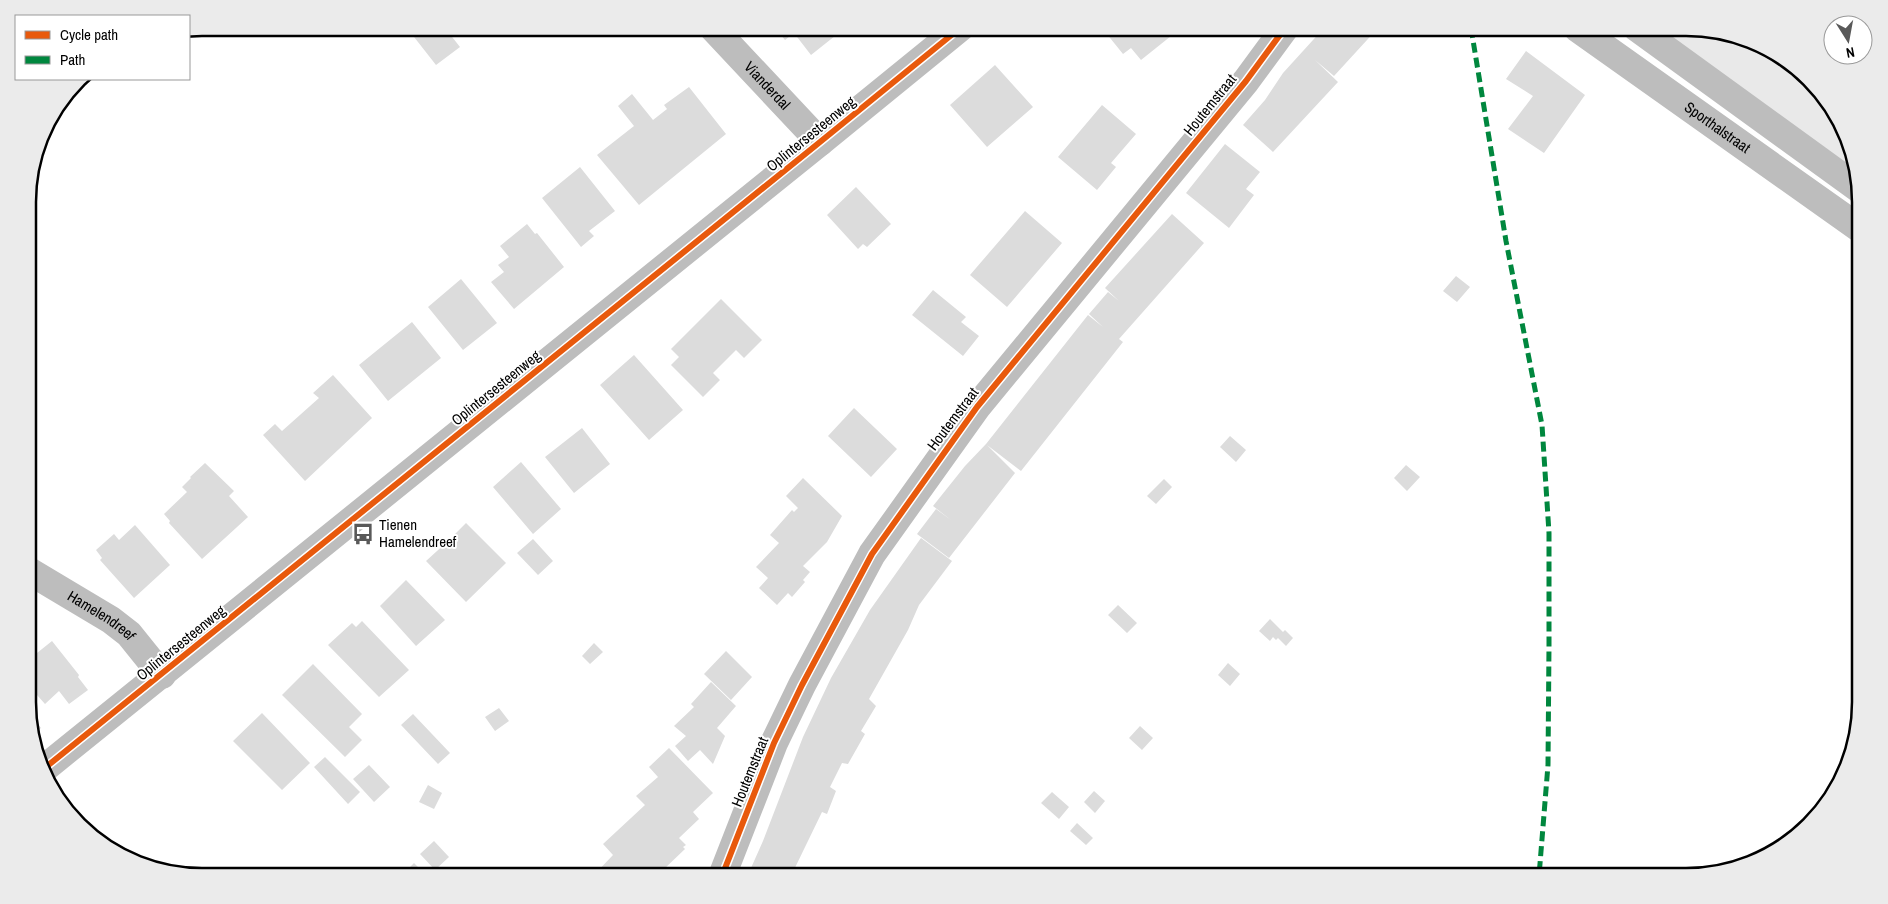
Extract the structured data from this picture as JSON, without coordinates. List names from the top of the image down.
{
  "streets": {
    "street": [
      "Vianderdal",
      "Houtemstraat",
      "Sporthalstraat",
      "Oplintersesteenweg",
      "Hamelendreef"
    ]
  },
  "crossings": [
    ["Vianderdal", "Oplintersesteenweg"],
    ["Oplintersesteenweg", "Hamelendreef"]
  ],
  "places": {
    "bus stop": ["Tienen Hamelendreef"]
  },
  "legend": ["Cycle path", "Path"],
  "north": "bottom"
}
